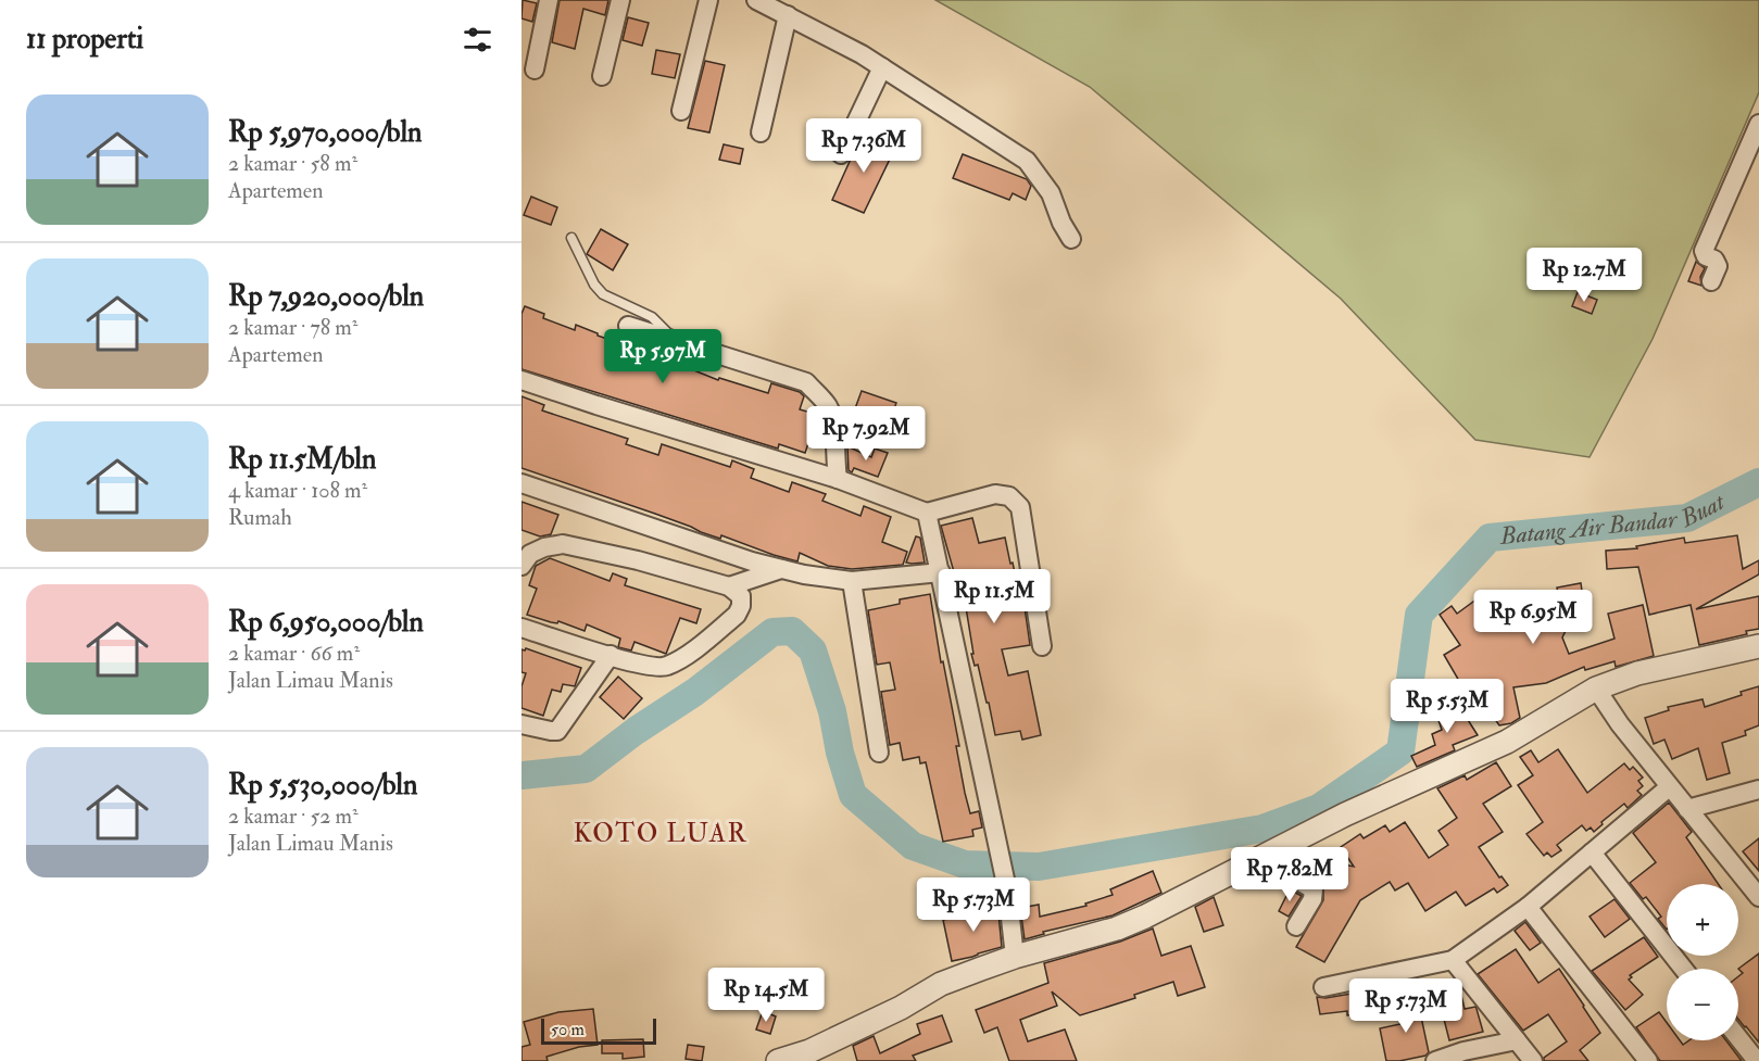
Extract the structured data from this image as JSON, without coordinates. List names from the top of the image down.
{
  "districts": ["KOTO LUAR"],
  "water": ["Batang Air Bandar Buat"],
  "scale_bar": "50 m",
  "page": {
    "heading": "11 properti",
    "list": [
      {
        "name": "Rp 5,970,000/bln",
        "note": "2 kamar · 58 m² · Apartemen"
      },
      {
        "name": "Rp 7,920,000/bln",
        "note": "2 kamar · 78 m² · Apartemen"
      },
      {
        "name": "Rp 11.5M/bln",
        "note": "4 kamar · 108 m² · Rumah"
      },
      {
        "name": "Rp 6,950,000/bln",
        "note": "2 kamar · 66 m² · Jalan Limau Manis"
      },
      {
        "name": "Rp 5,530,000/bln",
        "note": "2 kamar · 52 m² · Jalan Limau Manis"
      }
    ],
    "price": [
      "Rp 7.36M",
      "Rp 12.7M",
      "Rp 5.97M",
      "Rp 7.92M",
      "Rp 11.5M",
      "Rp 6.95M",
      "Rp 5.53M",
      "Rp 7.82M",
      "Rp 5.73M",
      "Rp 14.5M",
      "Rp 5.73M"
    ],
    "map_buttons": ["+", "−"],
    "scale": "50 m"
  }
}
